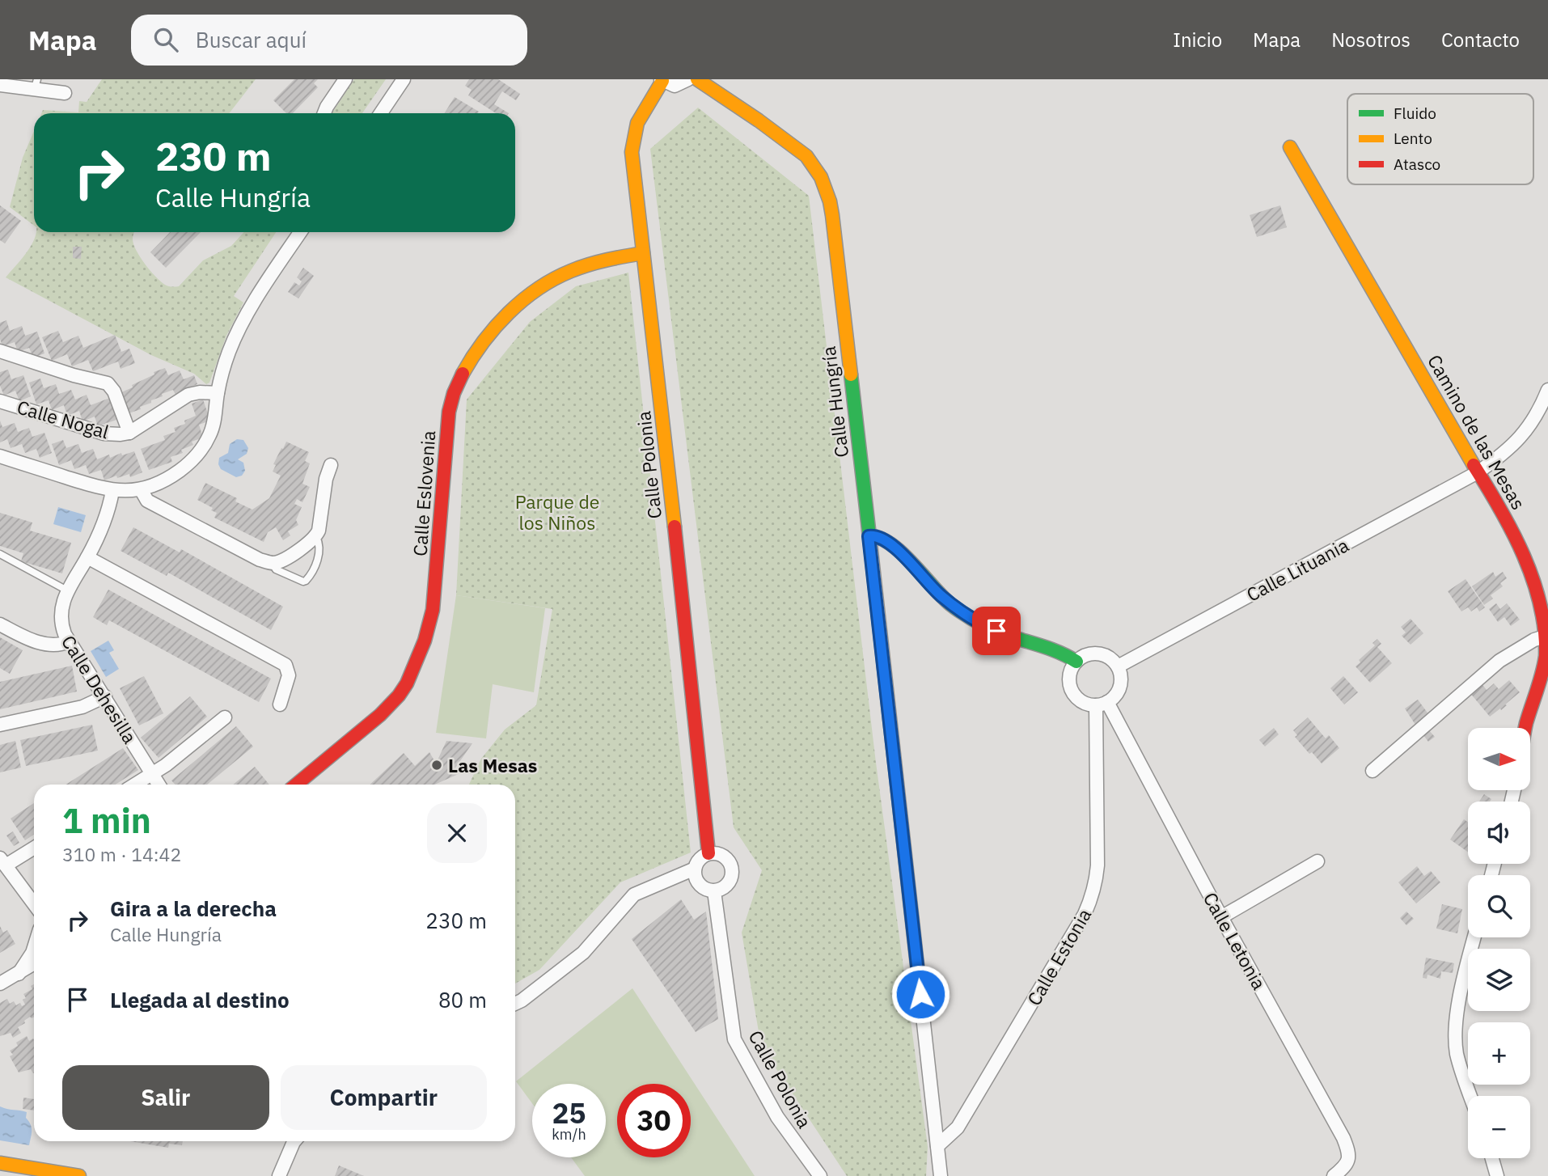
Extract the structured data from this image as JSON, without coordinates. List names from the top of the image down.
{
  "streets": {
    "street": [
      "Calle Hungría",
      "Calle Nogal",
      "Camino de las Mesas",
      "Calle Polonia",
      "Calle Eslovenia",
      "Calle Lituania",
      "Calle Dehesilla",
      "Calle Letonia",
      "Calle Estonia"
    ]
  },
  "crossings": [
    ["Camino de las Mesas", "Calle Lituania"],
    ["Calle Polonia", "Calle Eslovenia"],
    ["Calle Lituania", "Calle Letonia"],
    ["Calle Lituania", "Calle Estonia"],
    ["Calle Letonia", "Calle Estonia"]
  ],
  "parks": ["Parque de los Niños"],
  "places": ["Las Mesas"],
  "legend": ["Fluido", "Lento", "Atasco"],
  "north": "right",
  "page": {
    "header": "Mapa",
    "search": "Buscar aquí",
    "nav": [
      "Inicio",
      "Mapa",
      "Nosotros",
      "Contacto"
    ],
    "turn": ["230 m", "Calle Hungría"],
    "map_buttons": ["+", "−"],
    "heading": ["1 min", "310 m · 14:42"],
    "list": [
      {
        "name": "Gira a la derecha",
        "note": "Calle Hungría",
        "value": "230 m"
      },
      {
        "name": "Llegada al destino",
        "value": "80 m"
      }
    ],
    "buttons": ["Salir", "Compartir"],
    "speed": "25 km/h",
    "limit": "30"
  }
}
